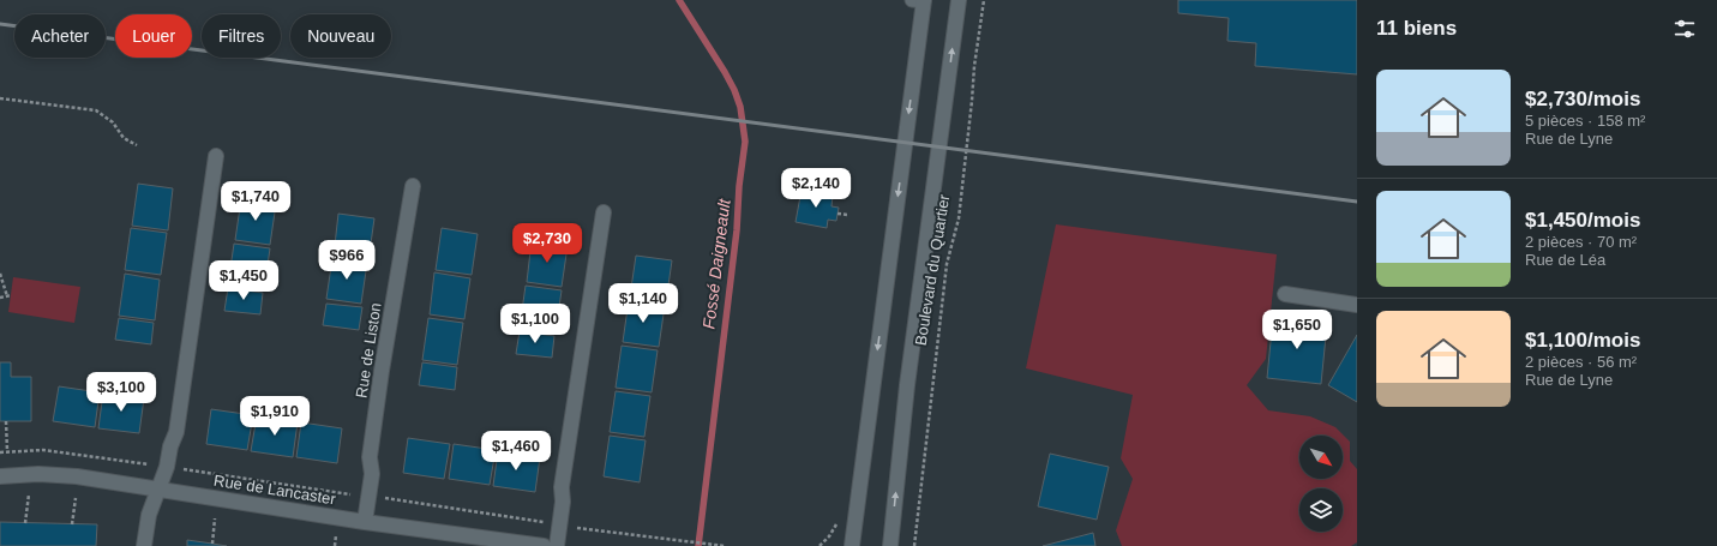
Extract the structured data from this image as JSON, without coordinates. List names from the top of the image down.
{
  "streets": {
    "street": ["Boulevard du Quartier", "Rue de Liston", "Rue de Lancaster"]
  },
  "crossings": [
    ["Rue de Liston", "Rue de Lancaster"]
  ],
  "water": ["Fossé Daigneault"],
  "north": "bottom right",
  "page": {
    "heading": "11 biens",
    "chip": [
      "Acheter",
      "Louer",
      "Filtres",
      "Nouveau"
    ],
    "list": [
      {
        "name": "$2,730/mois",
        "note": "5 pièces · 158 m² · Rue de Lyne"
      },
      {
        "name": "$1,450/mois",
        "note": "2 pièces · 70 m² · Rue de Léa"
      },
      {
        "name": "$1,100/mois",
        "note": "2 pièces · 56 m² · Rue de Lyne"
      }
    ],
    "price": [
      "$2,140",
      "$1,740",
      "$2,730",
      "$966",
      "$1,450",
      "$1,140",
      "$1,100",
      "$1,650",
      "$3,100",
      "$1,910",
      "$1,460"
    ]
  }
}
